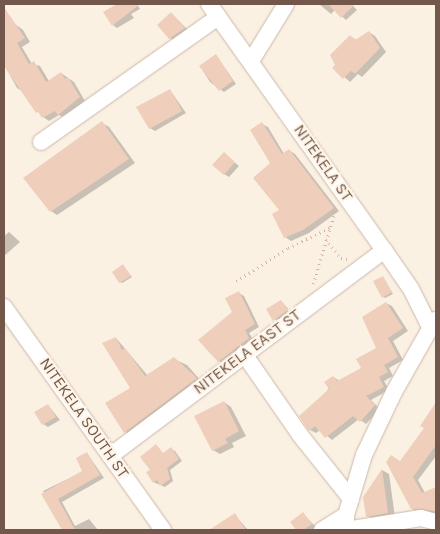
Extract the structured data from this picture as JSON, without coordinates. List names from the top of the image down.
{
  "streets": {
    "street": ["NITEKELA ST", "NITEKELA EAST ST", "NITEKELA SOUTH ST"]
  },
  "crossings": [
    ["NITEKELA ST", "NITEKELA EAST ST"],
    ["NITEKELA EAST ST", "NITEKELA SOUTH ST"]
  ]
}
